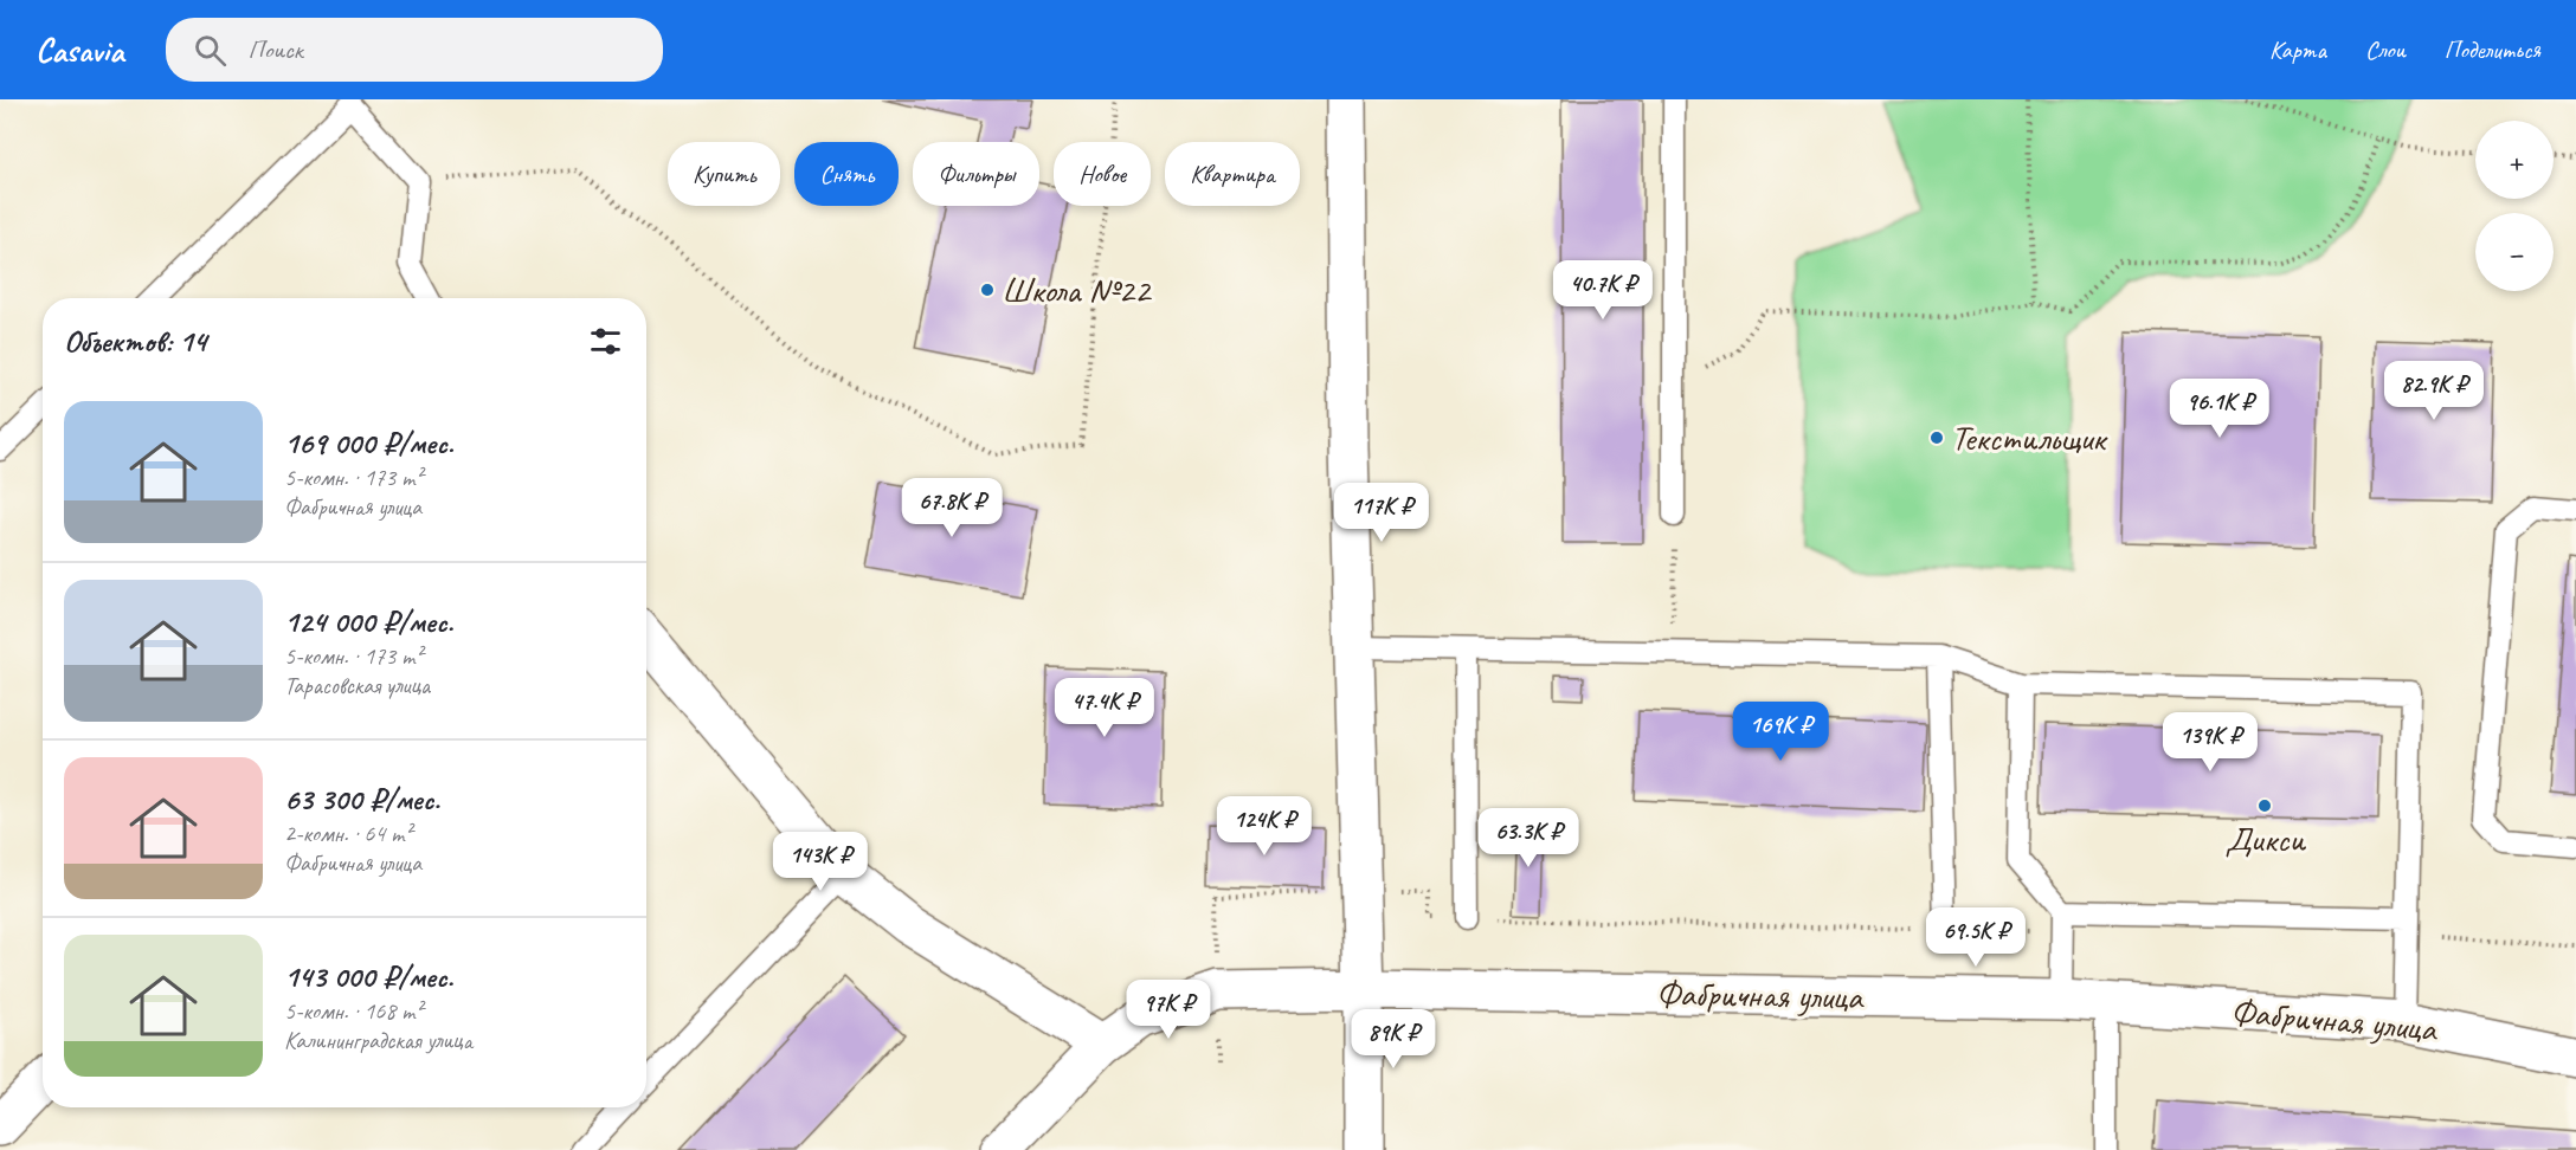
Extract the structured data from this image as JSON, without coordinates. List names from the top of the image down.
{
  "streets": {
    "street": ["Фабричная улица"]
  },
  "places": ["Школа №22", "Текстильщик", "Дикси"],
  "page": {
    "header": "Casavia",
    "search": "Поиск",
    "nav": ["Карта", "Слои", "Поделиться"],
    "map_buttons": ["+", "−"],
    "chip": [
      "Купить",
      "Снять",
      "Фильтры",
      "Новое",
      "Квартира"
    ],
    "price": [
      "40.7K ₽",
      "82.9K ₽",
      "96.1K ₽",
      "67.8K ₽",
      "117K ₽",
      "47.4K ₽",
      "169K ₽",
      "139K ₽",
      "124K ₽",
      "63.3K ₽",
      "143K ₽",
      "69.5K ₽",
      "97K ₽",
      "89K ₽"
    ],
    "heading": "Объектов: 14",
    "list": [
      {
        "name": "169 000 ₽/мес.",
        "note": "5-комн. · 173 m² · Фабричная улица"
      },
      {
        "name": "124 000 ₽/мес.",
        "note": "5-комн. · 173 m² · Тарасовская улица"
      },
      {
        "name": "63 300 ₽/мес.",
        "note": "2-комн. · 64 m² · Фабричная улица"
      },
      {
        "name": "143 000 ₽/мес.",
        "note": "5-комн. · 168 m² · Калининградская улица"
      }
    ]
  }
}
